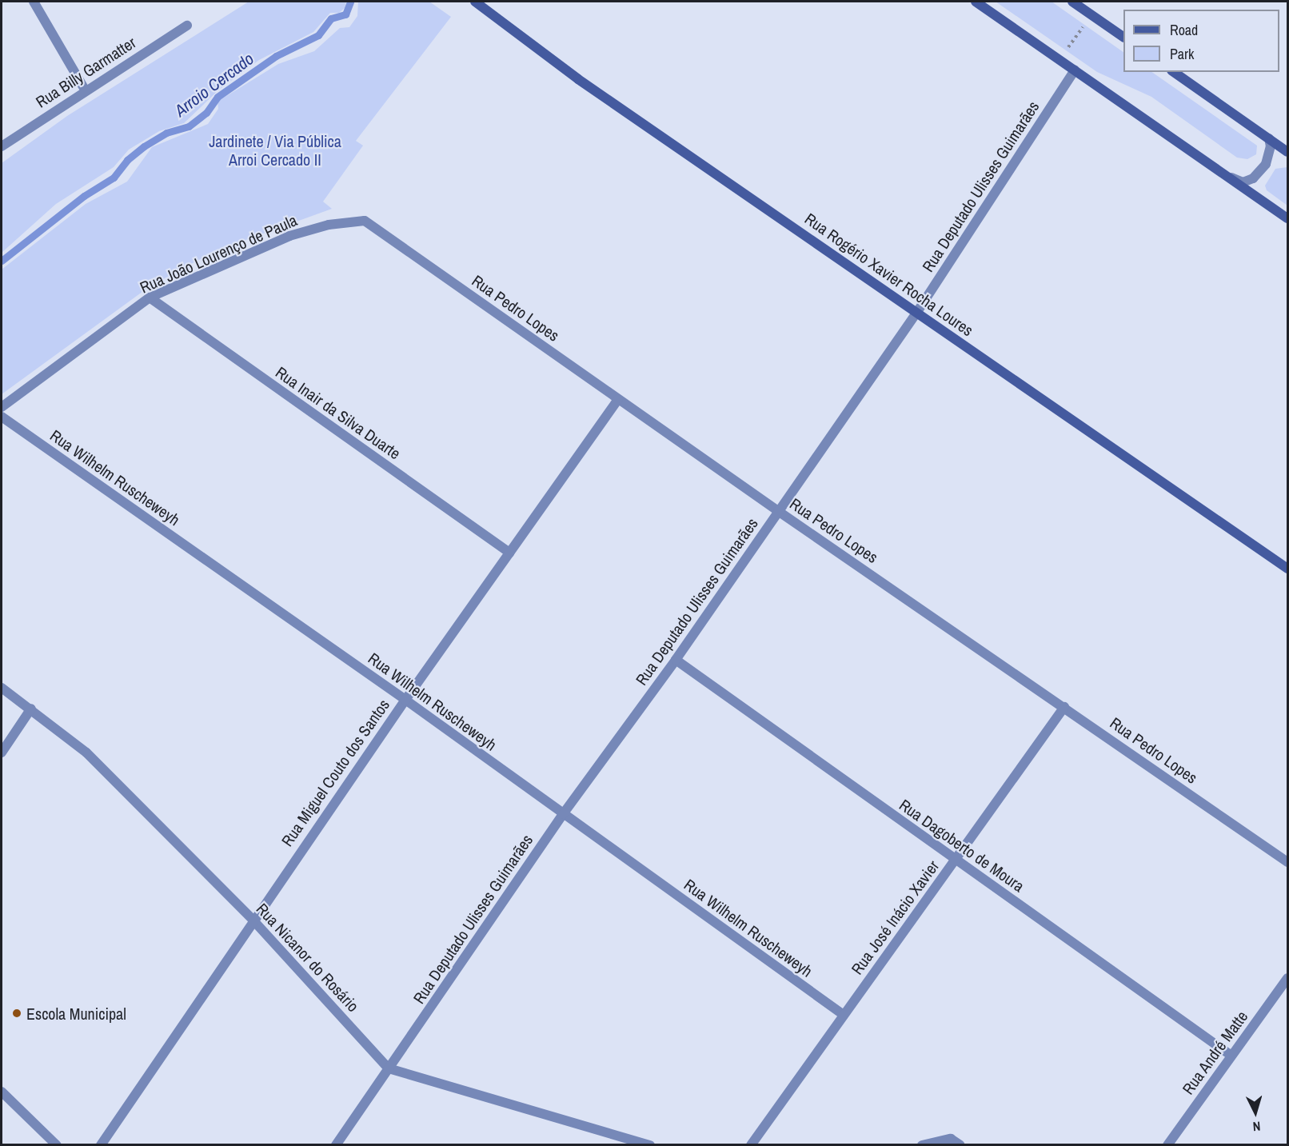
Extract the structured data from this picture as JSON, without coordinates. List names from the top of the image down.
{
  "streets": {
    "street": [
      "Rua Billy Garmatter",
      "Rua Deputado Ulisses Guimarães",
      "Rua João Lourenço de Paula",
      "Rua Rogério Xavier Rocha Loures",
      "Rua Pedro Lopes",
      "Rua Inair da Silva Duarte",
      "Rua Wilhelm Ruscheweyh",
      "Rua Miguel Couto dos Santos",
      "Rua Dagoberto de Moura",
      "Rua José Inácio Xavier",
      "Rua Nicanor do Rosário",
      "Rua André Matte"
    ]
  },
  "crossings": [
    ["Rua Deputado Ulisses Guimarães", "Rua Rogério Xavier Rocha Loures"],
    ["Rua Deputado Ulisses Guimarães", "Rua Pedro Lopes"],
    ["Rua Deputado Ulisses Guimarães", "Rua Wilhelm Ruscheweyh"],
    ["Rua Deputado Ulisses Guimarães", "Rua Dagoberto de Moura"],
    ["Rua Deputado Ulisses Guimarães", "Rua Nicanor do Rosário"],
    ["Rua João Lourenço de Paula", "Rua Pedro Lopes"],
    ["Rua João Lourenço de Paula", "Rua Inair da Silva Duarte"],
    ["Rua Pedro Lopes", "Rua Miguel Couto dos Santos"],
    ["Rua Pedro Lopes", "Rua José Inácio Xavier"],
    ["Rua Inair da Silva Duarte", "Rua Miguel Couto dos Santos"],
    ["Rua Wilhelm Ruscheweyh", "Rua Miguel Couto dos Santos"],
    ["Rua Wilhelm Ruscheweyh", "Rua José Inácio Xavier"],
    ["Rua Miguel Couto dos Santos", "Rua Nicanor do Rosário"],
    ["Rua Dagoberto de Moura", "Rua José Inácio Xavier"],
    ["Rua Dagoberto de Moura", "Rua André Matte"]
  ],
  "water": ["Arroio Cercado"],
  "parks": ["Jardinete / Via Pública Arroi Cercado II"],
  "places": ["Escola Municipal"],
  "legend": ["Road", "Park"],
  "north": "bottom"
}
